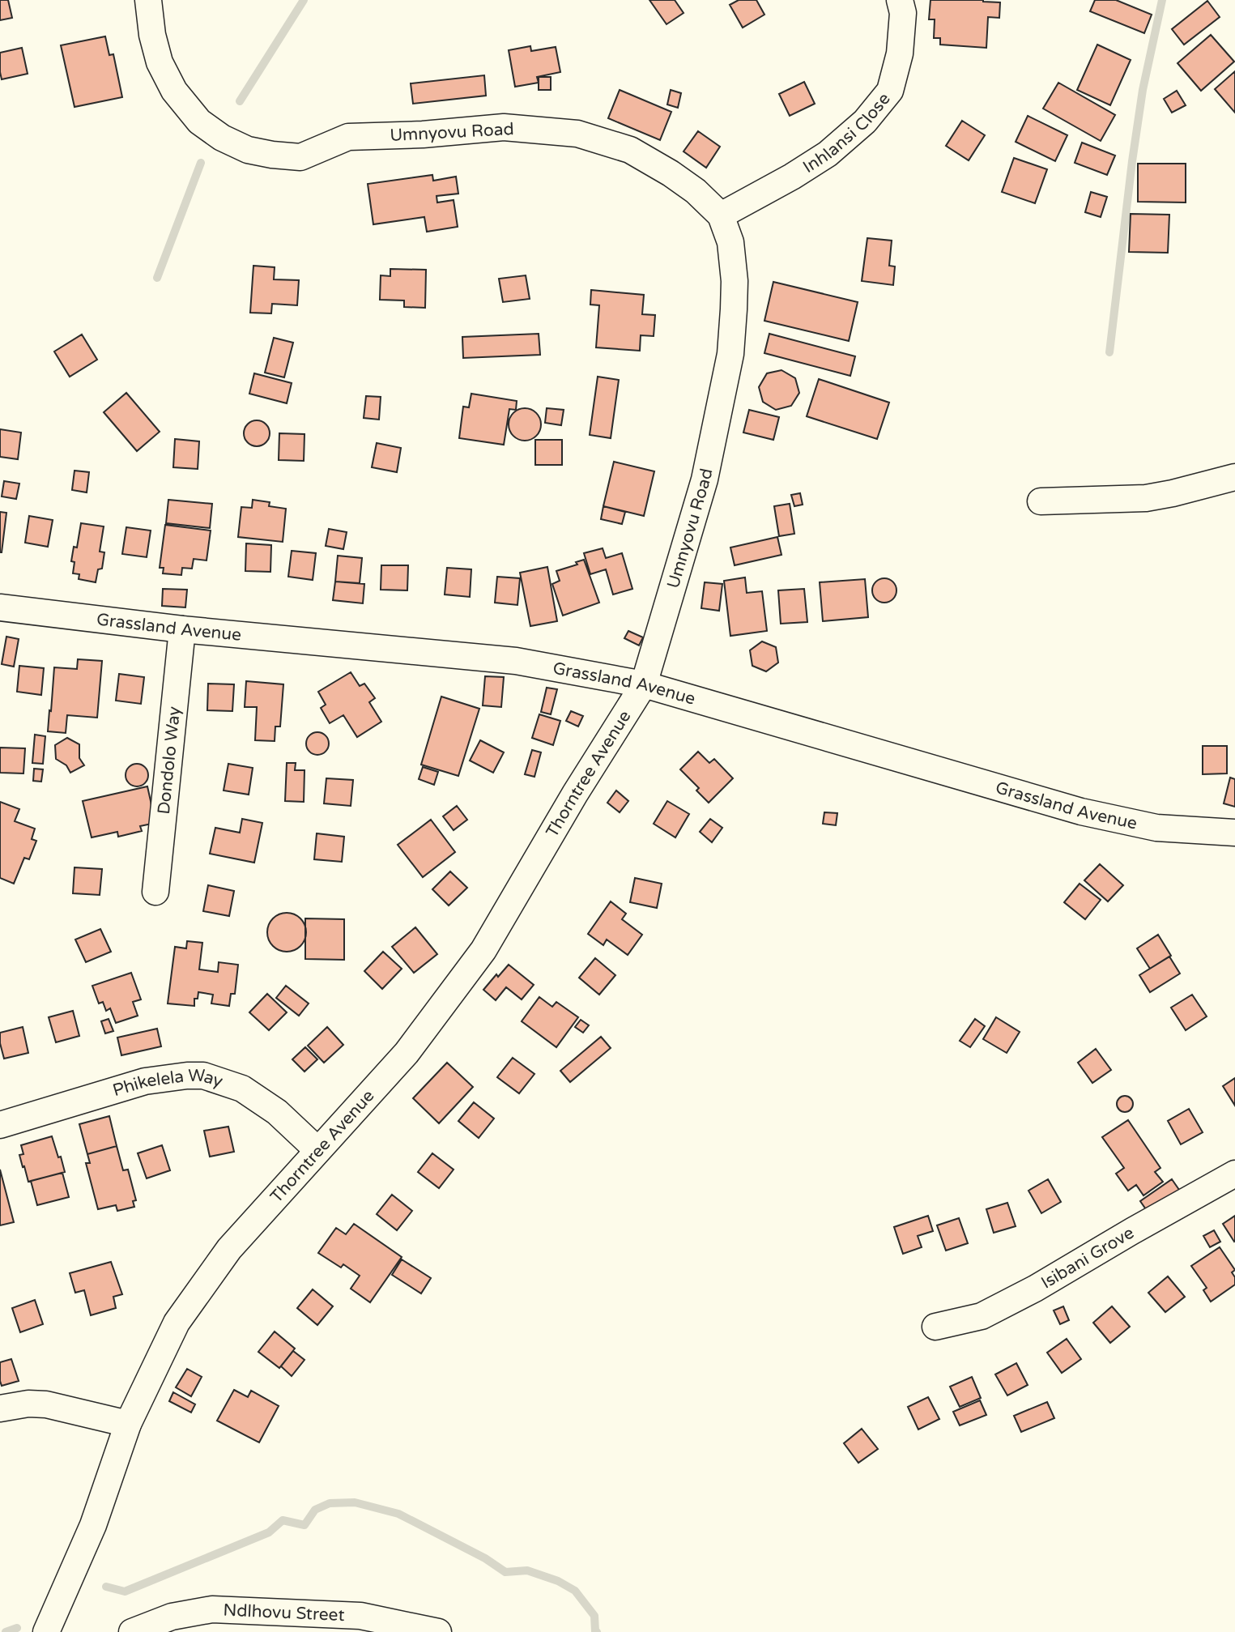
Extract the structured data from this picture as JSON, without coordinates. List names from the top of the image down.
{
  "streets": {
    "street": [
      "Inhlansi Close",
      "Umnyovu Road",
      "Grassland Avenue",
      "Dondolo Way",
      "Thorntree Avenue",
      "Phikelela Way",
      "Isibani Grove",
      "Ndlhovu Street"
    ]
  },
  "crossings": [
    ["Inhlansi Close", "Umnyovu Road"],
    ["Umnyovu Road", "Grassland Avenue"],
    ["Umnyovu Road", "Thorntree Avenue"],
    ["Grassland Avenue", "Dondolo Way"],
    ["Grassland Avenue", "Thorntree Avenue"],
    ["Thorntree Avenue", "Phikelela Way"]
  ]
}
